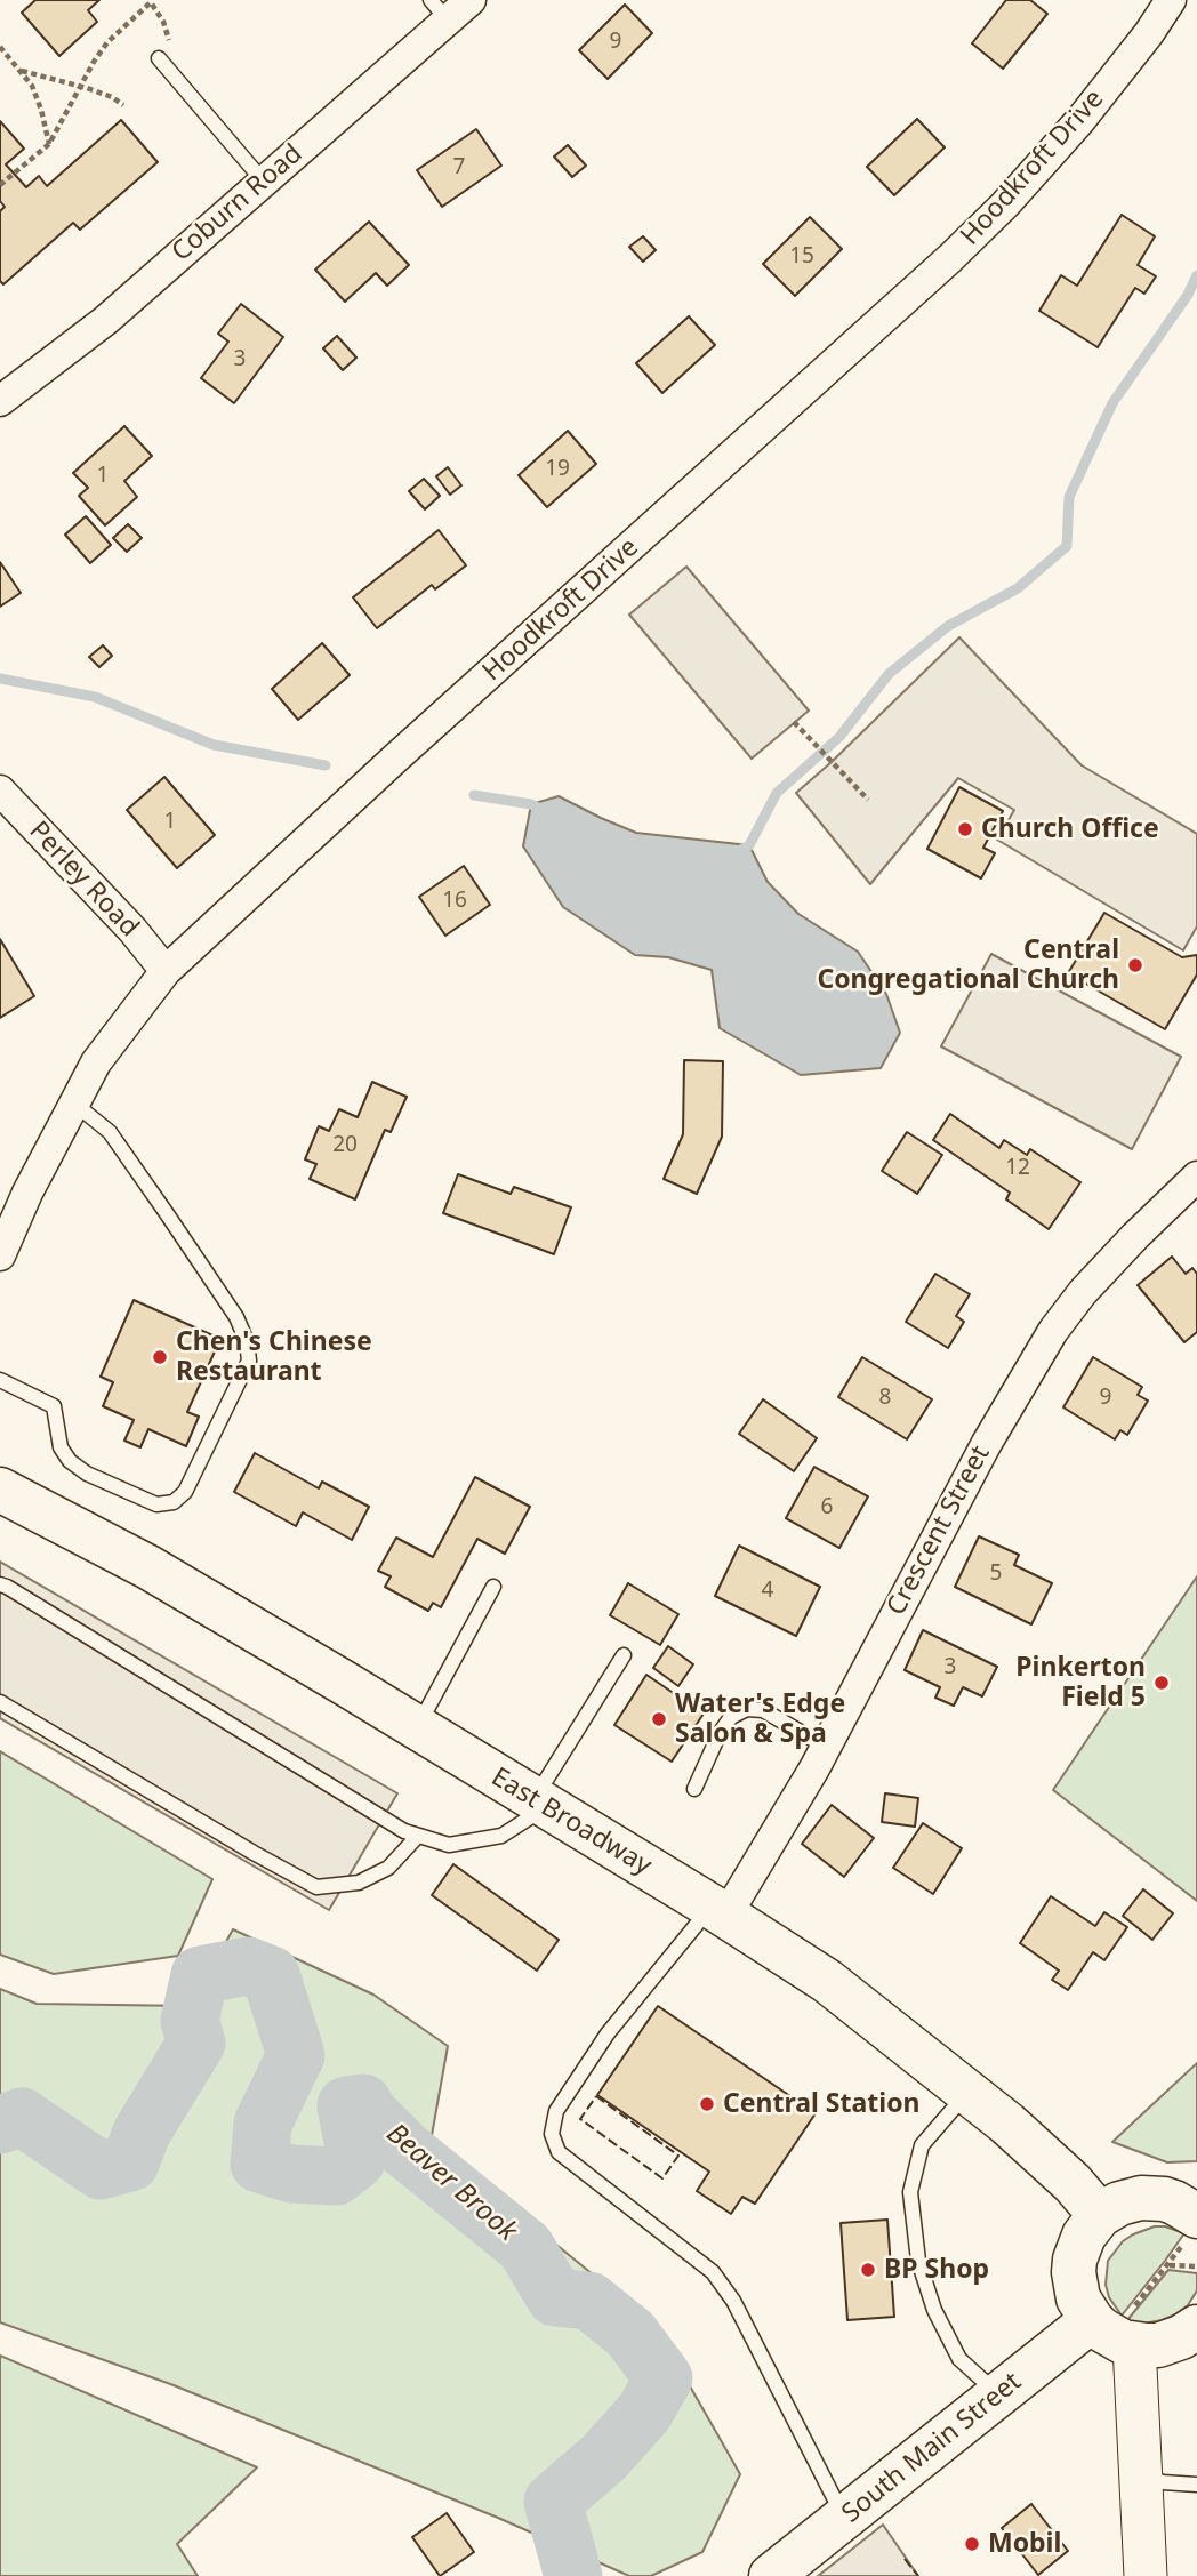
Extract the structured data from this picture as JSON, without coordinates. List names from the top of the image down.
{
  "streets": {
    "main road": ["East Broadway", "South Main Street"],
    "street": [
      "Hoodkroft Drive",
      "Coburn Road",
      "Perley Road",
      "Crescent Street"
    ]
  },
  "crossings": [
    ["Hoodkroft Drive", "Perley Road"],
    ["Crescent Street", "East Broadway"]
  ],
  "water": ["Beaver Brook"],
  "places": [
    "Church Office",
    "Central Congregational Church",
    "Chen's Chinese Restaurant",
    "Pinkerton Field 5",
    "Water's Edge Salon & Spa",
    "Central Station",
    "BP Shop",
    "Mobil"
  ],
  "house_numbers": [
    "9",
    "7",
    "15",
    "3",
    "19",
    "1",
    "1",
    "16",
    "20",
    "12",
    "8",
    "9",
    "6",
    "5",
    "4",
    "3"
  ]
}
